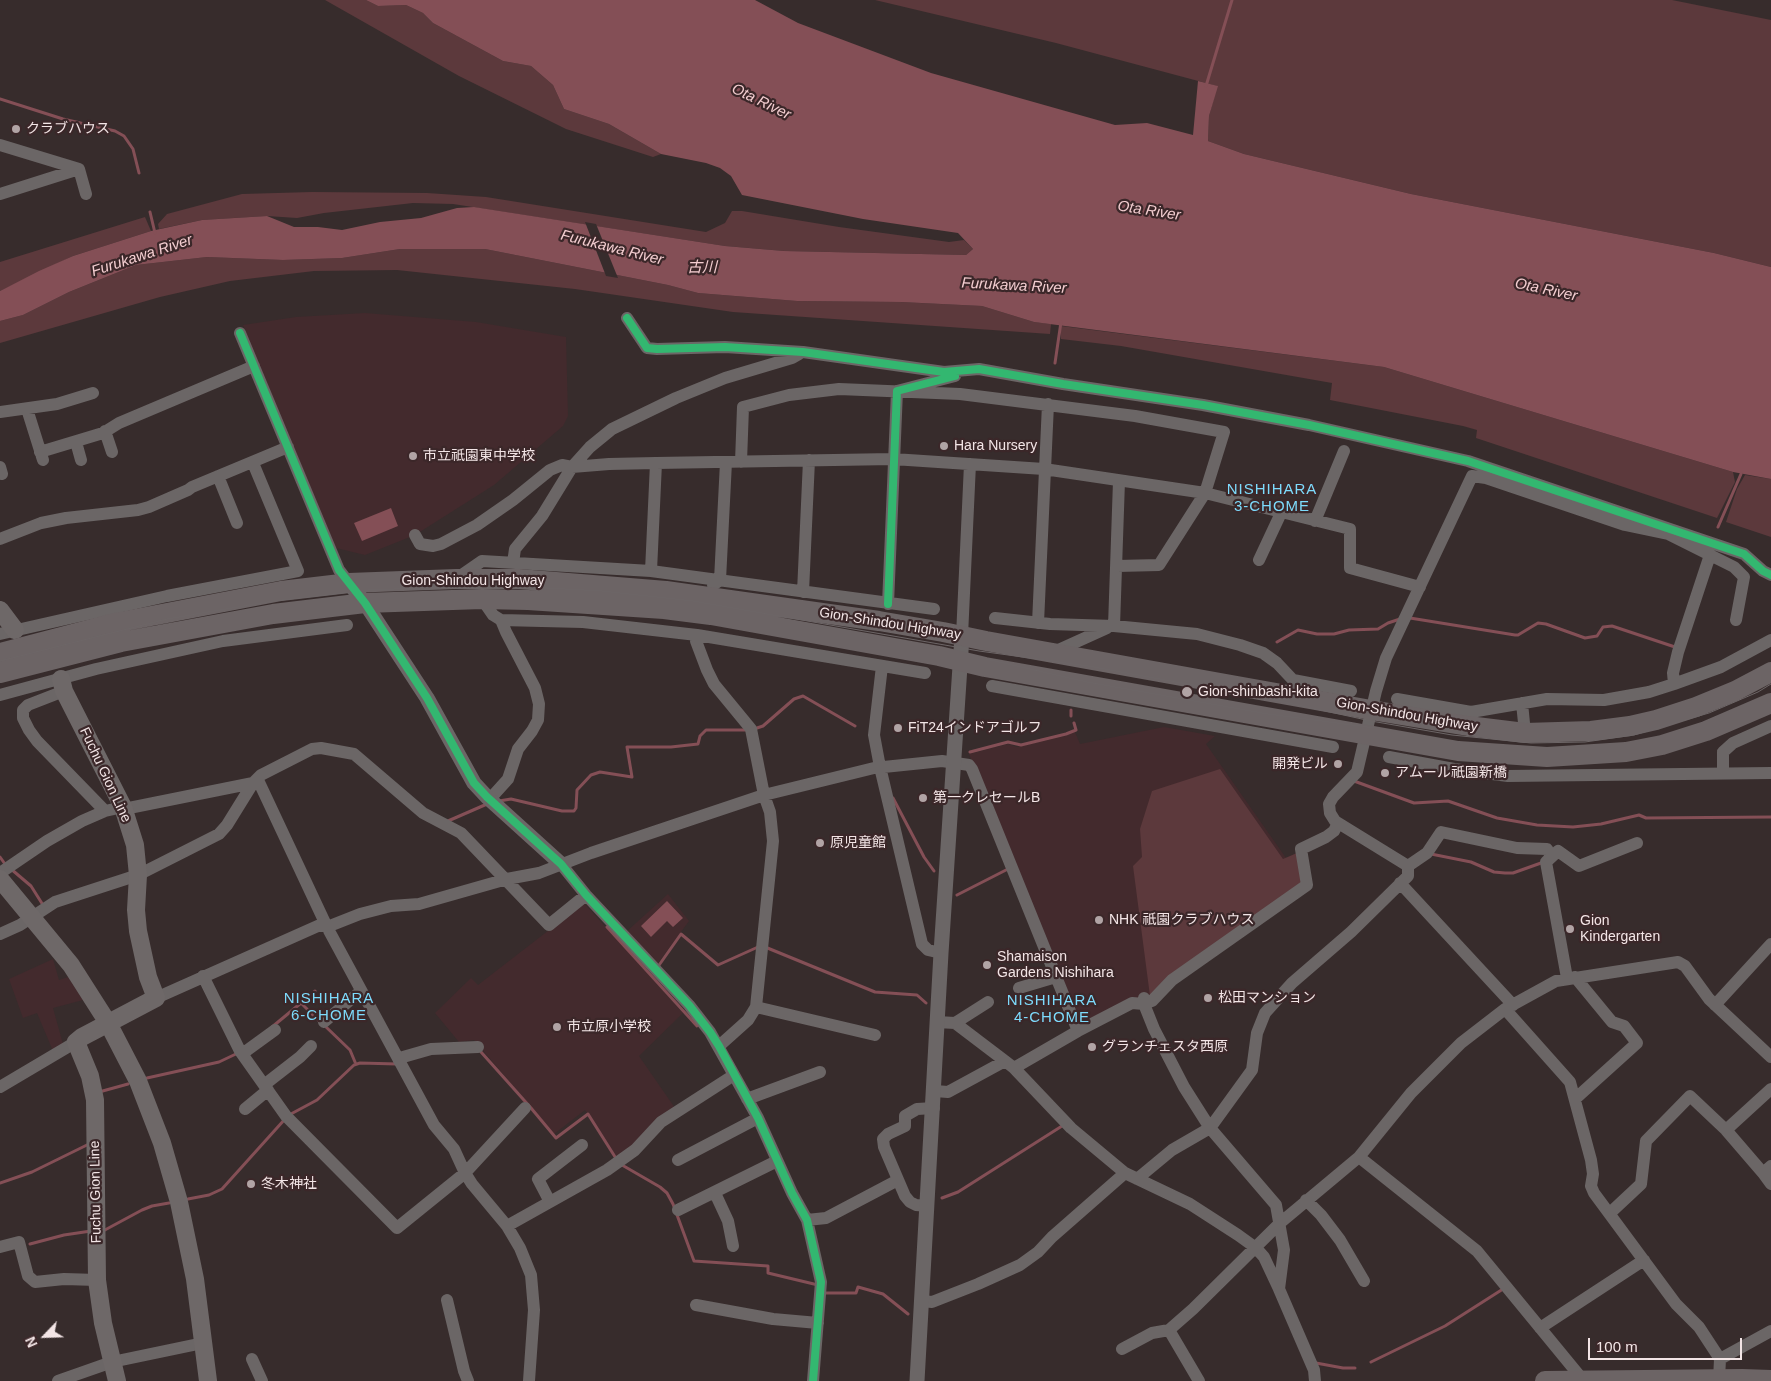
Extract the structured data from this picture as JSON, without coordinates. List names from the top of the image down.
{
  "streets": {
    "highway": ["Gion-Shindou Highway"],
    "main road": ["Fuchu Gion Line"]
  },
  "districts": ["NISHIHARA 3-CHOME", "NISHIHARA 6-CHOME", "NISHIHARA 4-CHOME"],
  "water": ["Ota River", "Furukawa River", "古川"],
  "places": [
    "クラブハウス",
    "Hara Nursery",
    "市立祇園東中学校",
    "Gion-shinbashi-kita",
    "FiT24インドアゴルフ",
    "開発ビル",
    "アムール祇園新橋",
    "第一クレセールB",
    "原児童館",
    "NHK 祇園クラブハウス",
    "Gion Kindergarten",
    "Shamaison Gardens Nishihara",
    "松田マンション",
    "市立原小学校",
    "グランチェスタ西原",
    "冬木神社"
  ],
  "scale_bar": "100 m",
  "north": "bottom left"
}
